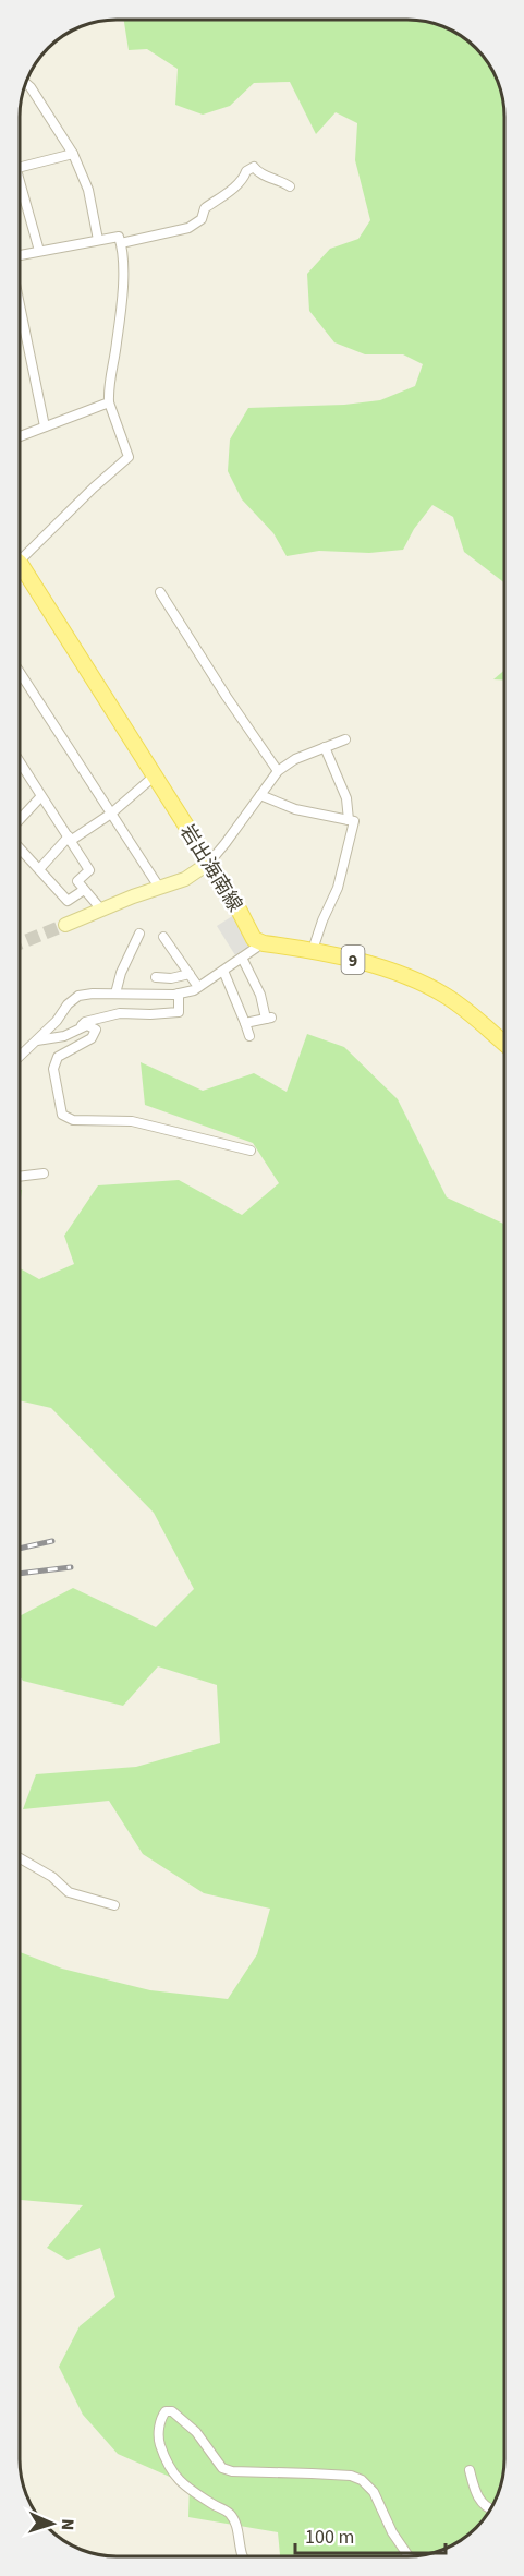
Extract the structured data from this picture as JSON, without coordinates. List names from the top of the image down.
{
  "streets": {
    "main road": ["岩出海南線", "9"]
  },
  "crossings": [
    ["岩出海南線", "9"]
  ],
  "scale_bar": "100 m",
  "north": "right"
}
